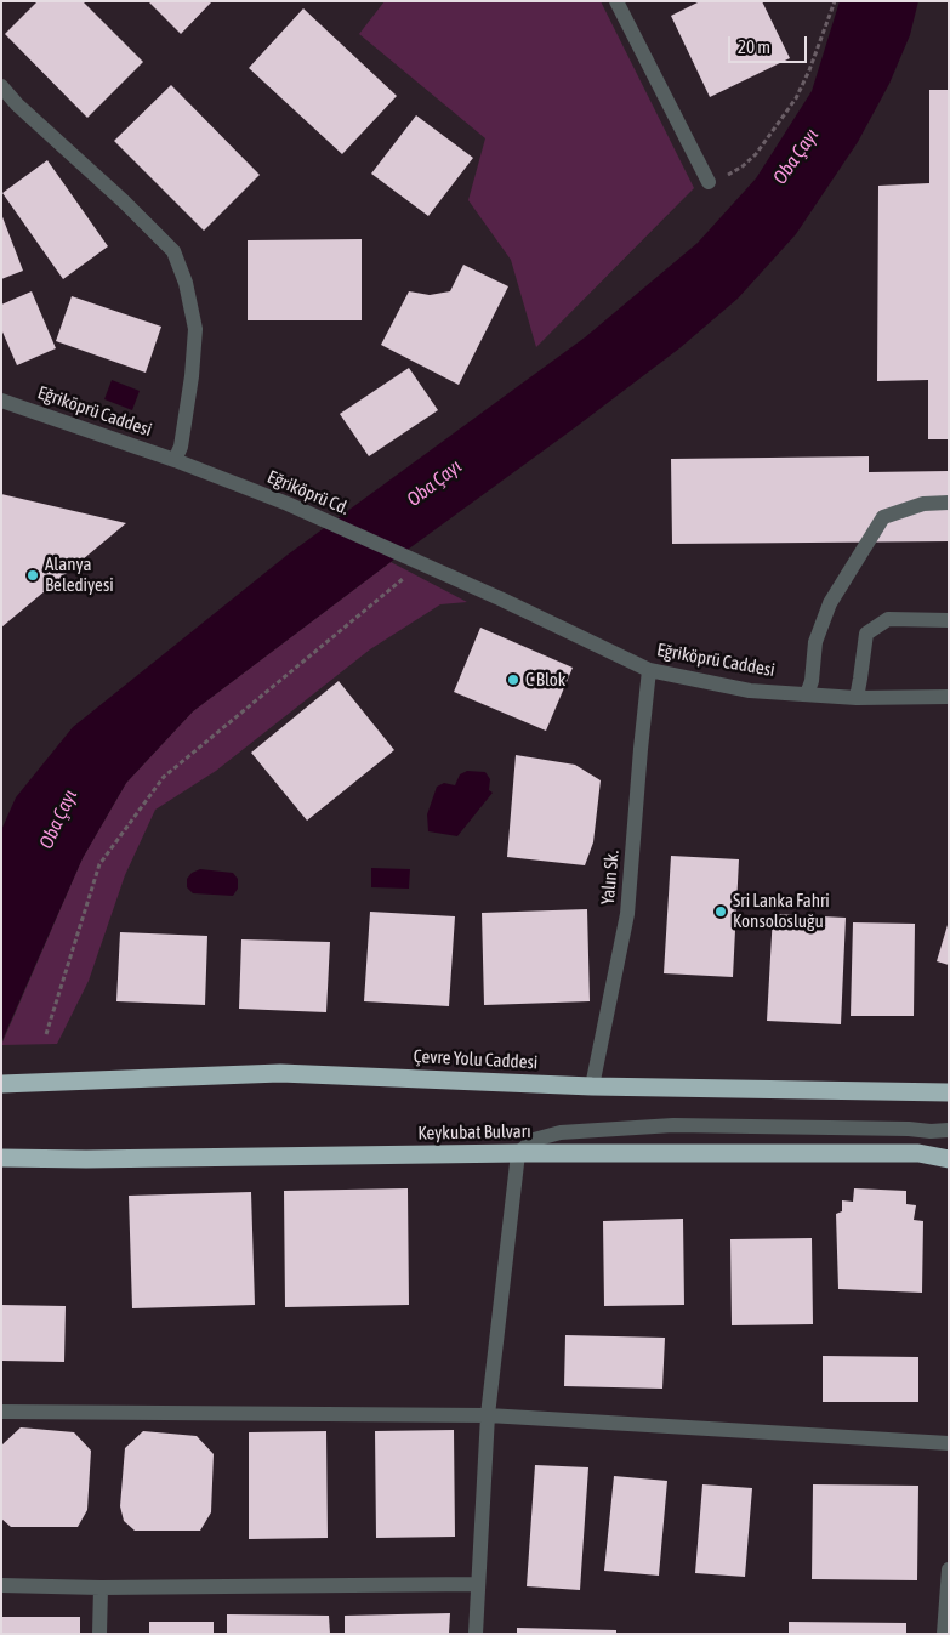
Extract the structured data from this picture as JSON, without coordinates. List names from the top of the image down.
{
  "streets": {
    "highway": ["Çevre Yolu Caddesi", "Keykubat Bulvarı"],
    "street": ["Eğriköprü Caddesi", "Eğriköprü Cd.", "Yalın Sk."]
  },
  "crossings": [
    ["Eğriköprü Caddesi", "Eğriköprü Cd."],
    ["Eğriköprü Caddesi", "Yalın Sk."],
    ["Yalın Sk.", "Çevre Yolu Caddesi"]
  ],
  "water": ["Oba Çayı"],
  "places": ["Alanya Belediyesi", "C Blok", "Sri Lanka Fahri Konsolosluğu"],
  "scale_bar": "20 m"
}
